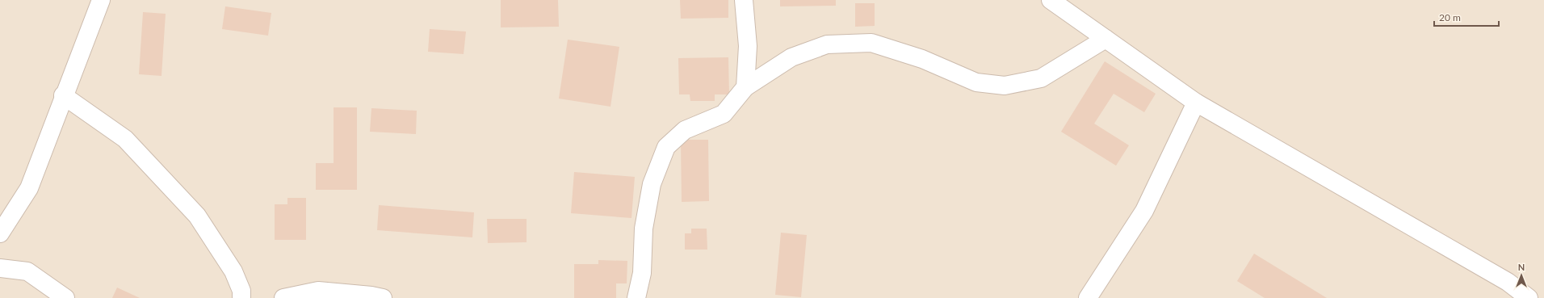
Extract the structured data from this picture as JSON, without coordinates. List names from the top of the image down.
{
  "scale_bar": "20 m",
  "north": "top"
}
